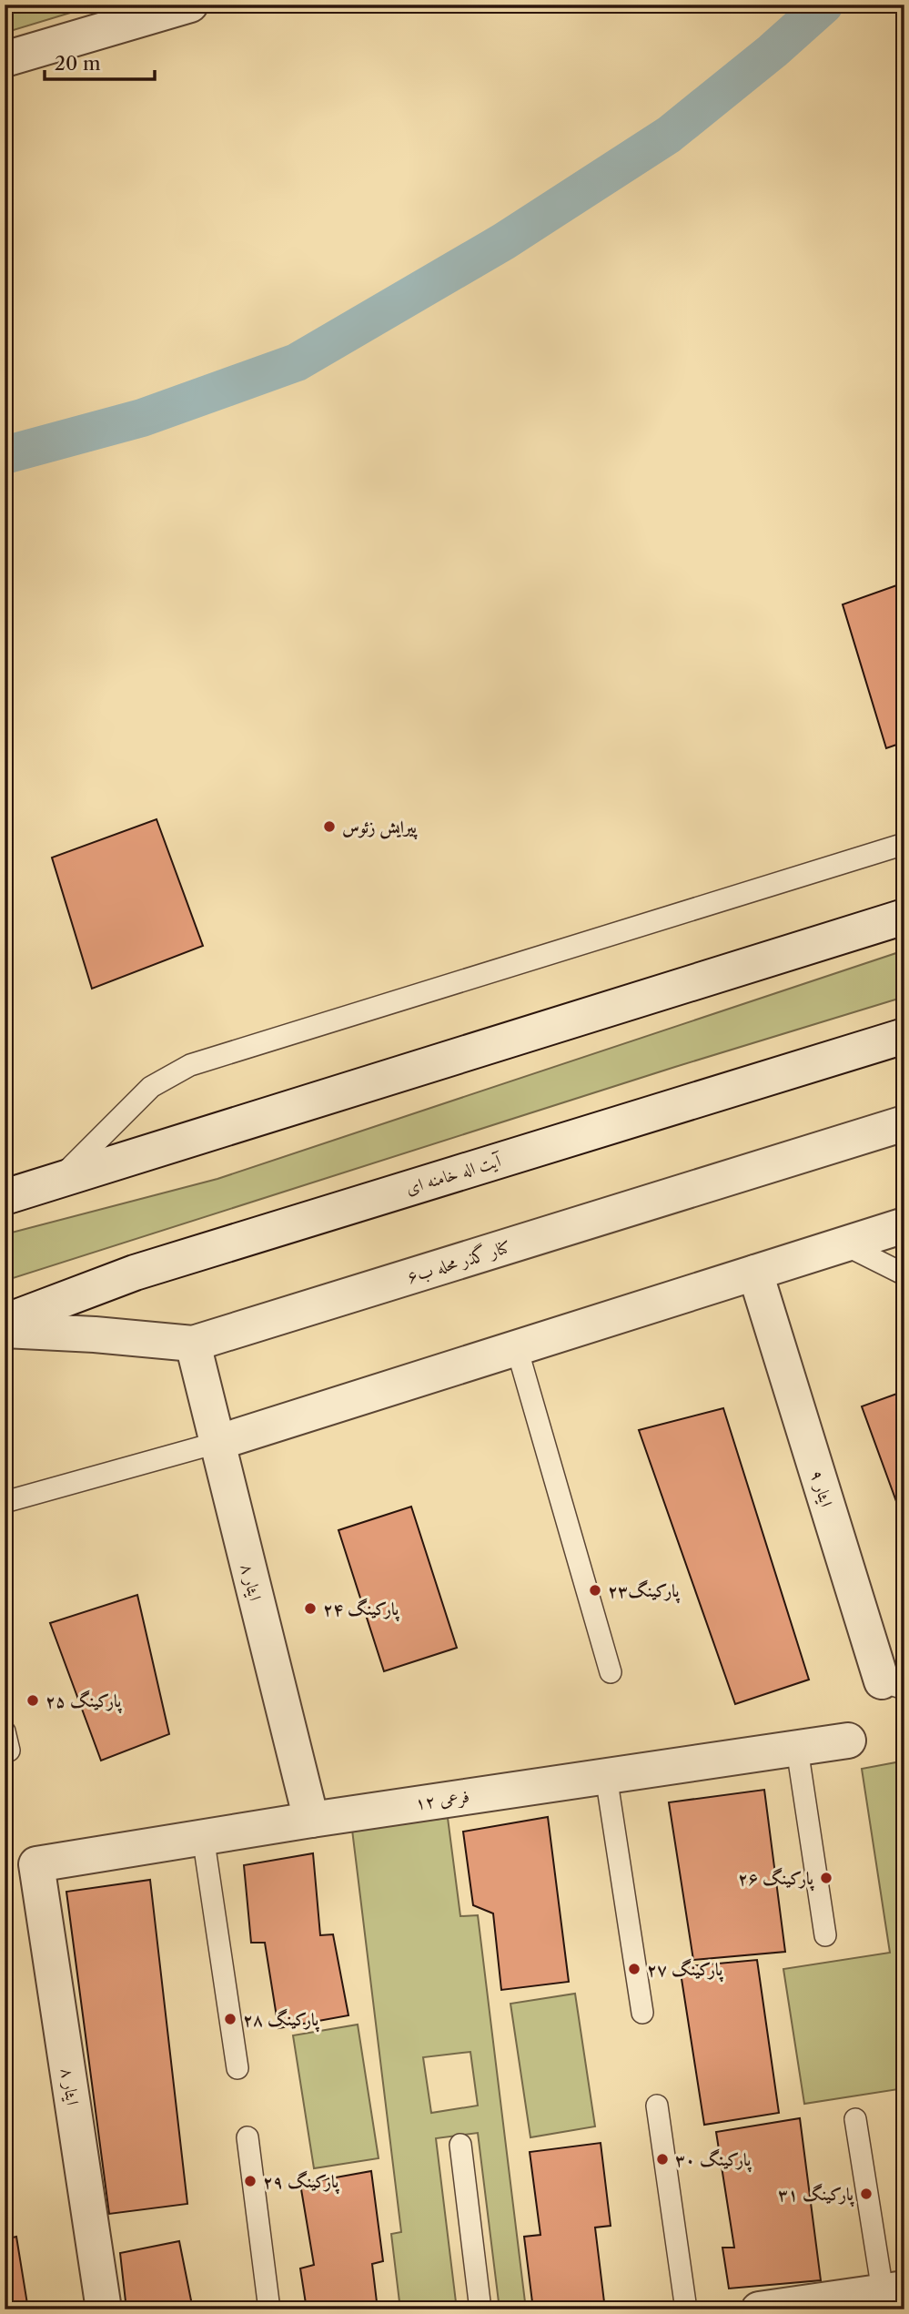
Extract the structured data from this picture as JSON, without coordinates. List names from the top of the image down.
{
  "streets": {
    "street": [
      "آیت اله خامنه ای",
      "کنار گذر محله ب۶",
      "ایثار ۹",
      "ایثار ۸",
      "فرعی ۱۲"
    ]
  },
  "crossings": [
    ["کنار گذر محله ب۶", "ایثار ۸"],
    ["ایثار ۸", "فرعی ۱۲"]
  ],
  "places": [
    "پیرایش زئوس",
    "پارکینگ۲۳",
    "پارکینگ ۲۴",
    "پارکینگ ۲۵",
    "پارکینگ ۲۶",
    "پارکینگ ۲۷",
    "پارکینگ ۲۸",
    "پارکینگ ۳۰",
    "پارکینگ ۲۹",
    "پارکینگ ۳۱"
  ],
  "scale_bar": "20 m"
}
